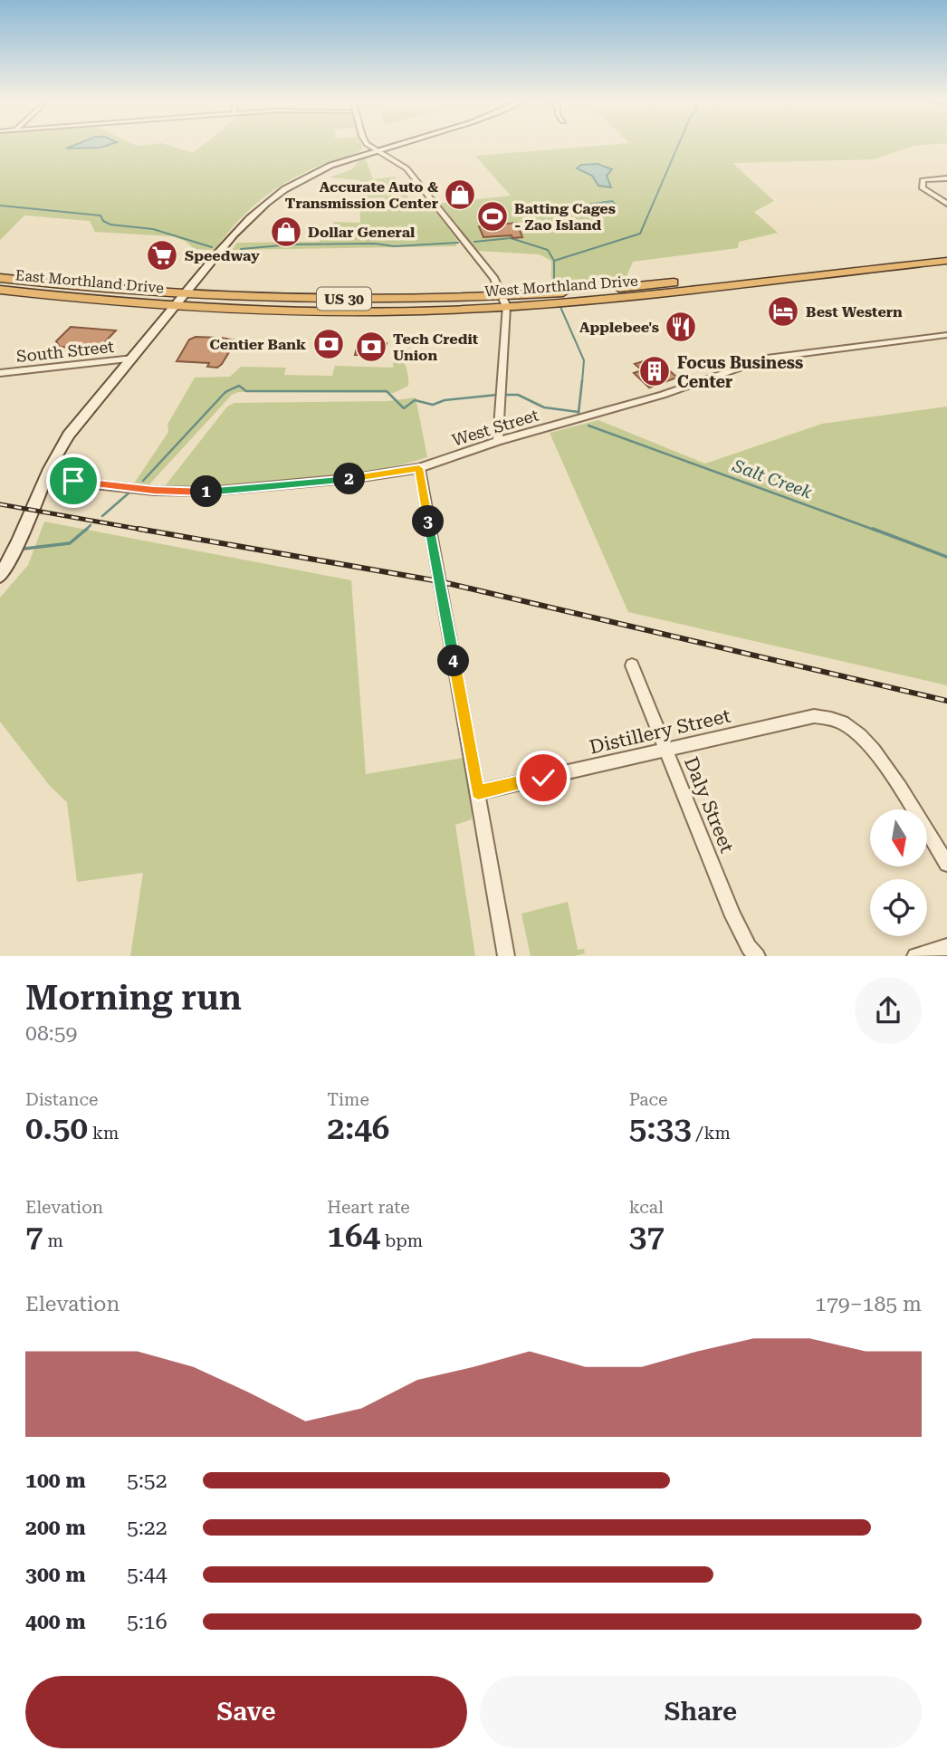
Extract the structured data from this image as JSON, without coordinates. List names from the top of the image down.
{
  "streets": {
    "highway": ["East Morthland Drive", "West Morthland Drive", "US 30"],
    "street": [
      "South Street",
      "West Street",
      "Distillery Street",
      "Daly Street"
    ]
  },
  "crossings": [
    ["East Morthland Drive", "West Morthland Drive"],
    ["Distillery Street", "Daly Street"]
  ],
  "water": ["Salt Creek"],
  "places": {
    "shop": ["Accurate Auto & Transmission Center", "Dollar General"],
    "sports": ["Batting Cages - Zao Island"],
    "supermarket": ["Speedway"],
    "hotel": ["Best Western"],
    "restaurant": ["Applebee's"],
    "bank": ["Centier Bank", "Tech Credit Union"],
    "building": ["Focus Business Center"]
  },
  "north": "bottom",
  "page": {
    "pins": [
      "2",
      "1",
      "3",
      "4"
    ],
    "heading": ["Morning run", "08:59"],
    "stats": [
      ["Distance", "0.50 km"],
      ["Time", "2:46"],
      ["Pace", "5:33 /km"],
      ["Elevation", "7 m"],
      ["Heart rate", "164 bpm"],
      ["kcal", "37"]
    ],
    "chart": ["Elevation", "179–185 m"],
    "list": [
      {
        "name": "100 m",
        "note": "5:52"
      },
      {
        "name": "200 m",
        "note": "5:22"
      },
      {
        "name": "300 m",
        "note": "5:44"
      },
      {
        "name": "400 m",
        "note": "5:16"
      }
    ],
    "buttons": ["Save", "Share"]
  }
}
